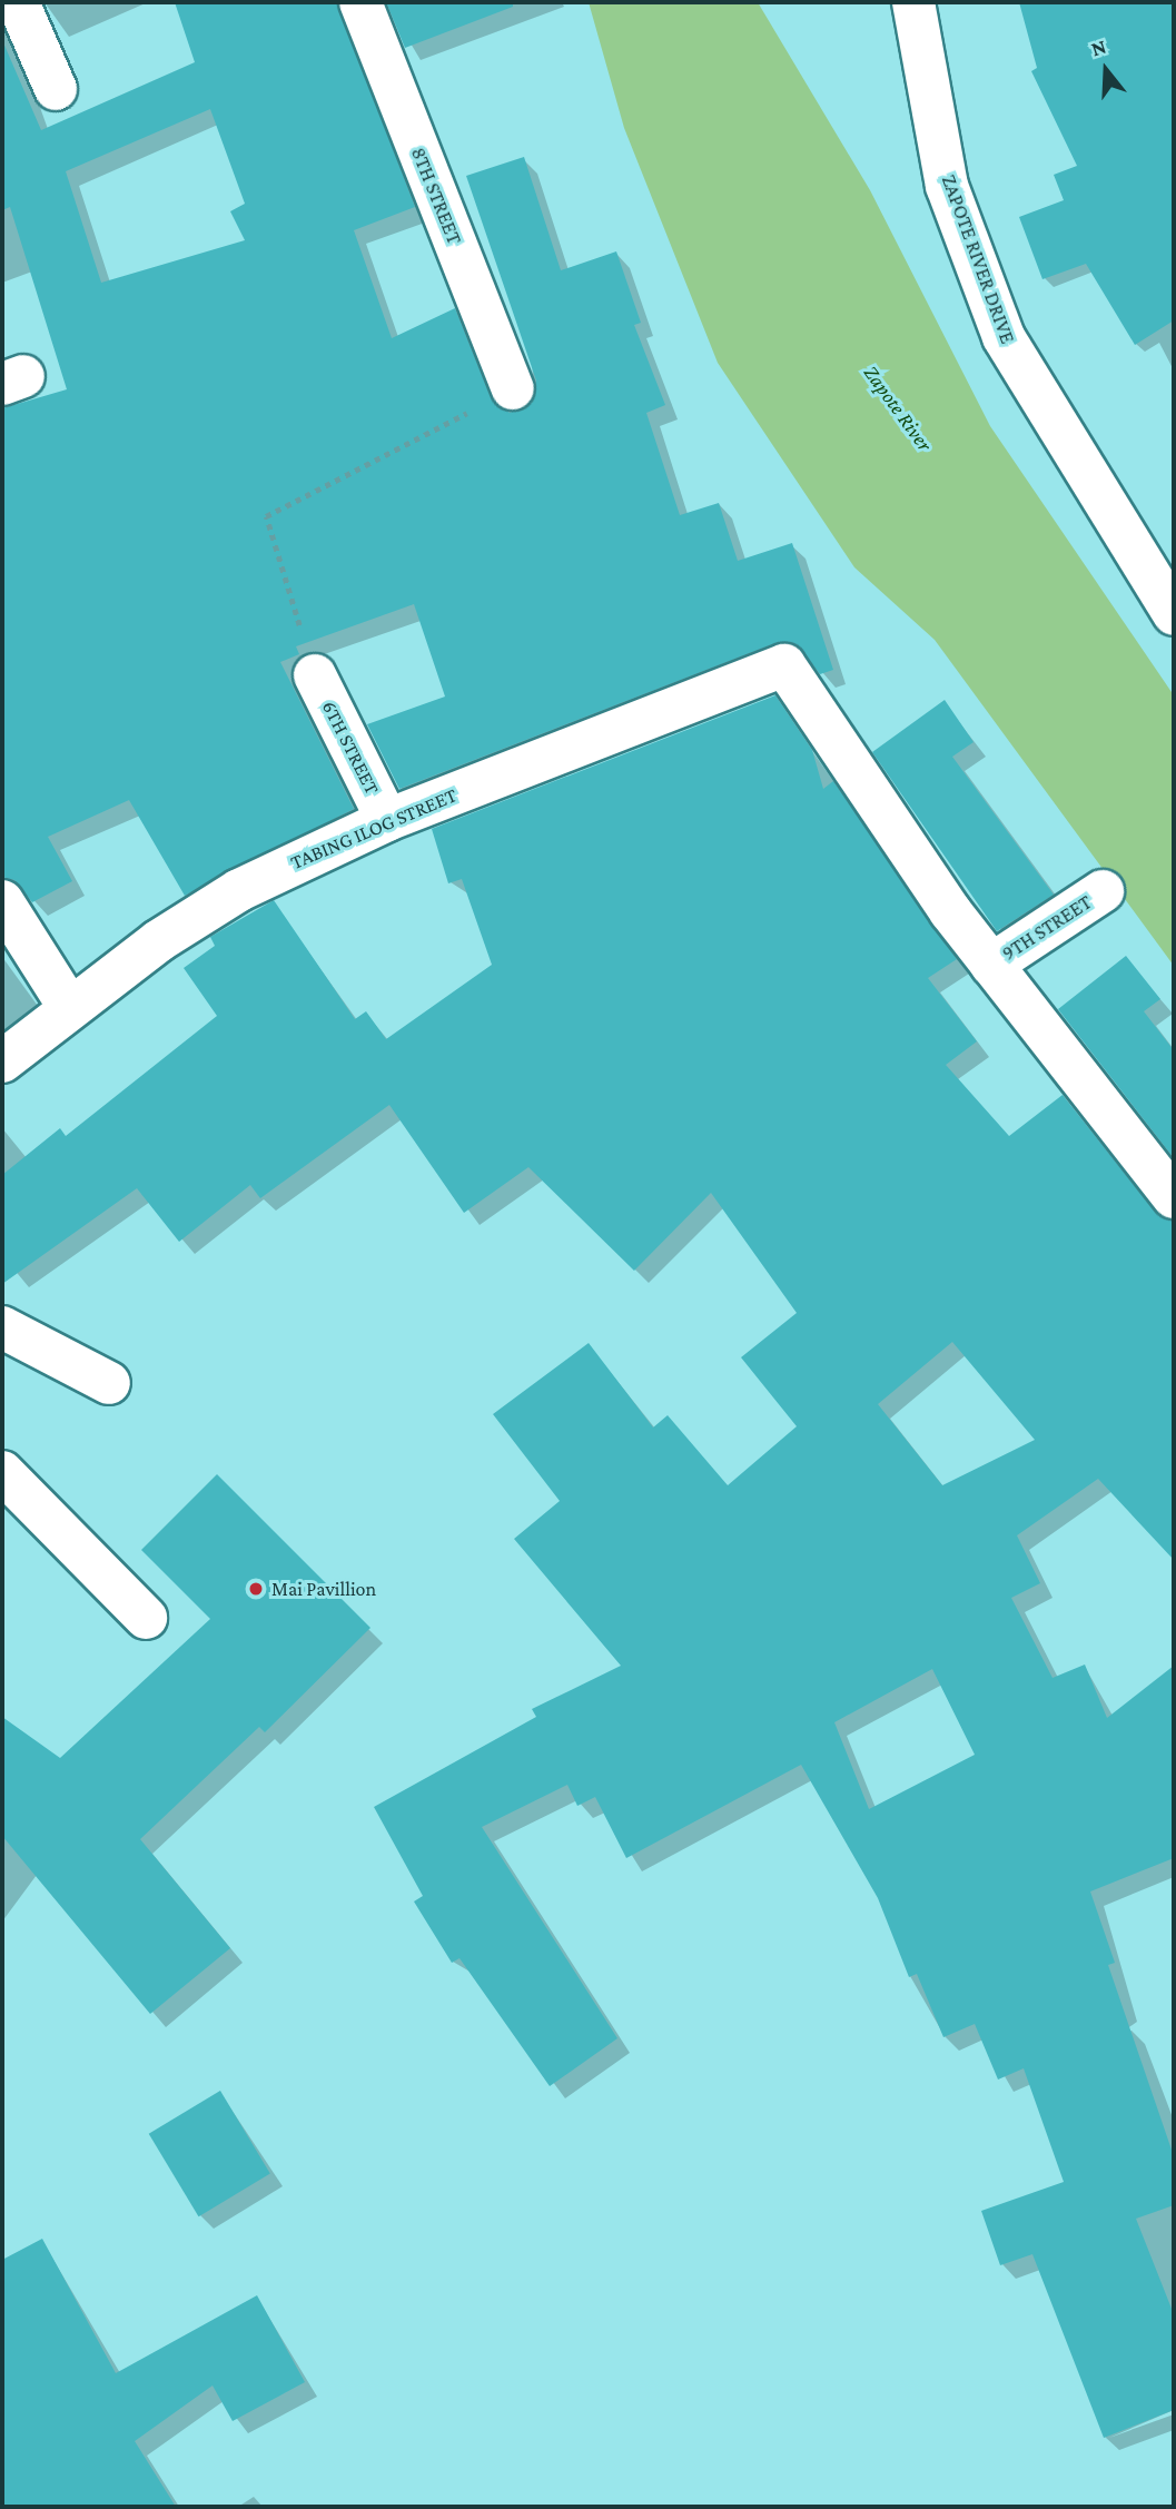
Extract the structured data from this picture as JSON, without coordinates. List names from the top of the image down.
{
  "streets": {
    "street": [
      "8TH STREET",
      "ZAPOTE RIVER DRIVE",
      "6TH STREET",
      "TABING ILOG STREET",
      "9TH STREET"
    ]
  },
  "crossings": [
    ["6TH STREET", "TABING ILOG STREET"],
    ["TABING ILOG STREET", "9TH STREET"]
  ],
  "water": ["Zapote River"],
  "places": ["Mai Pavillion"],
  "north": "top"
}
